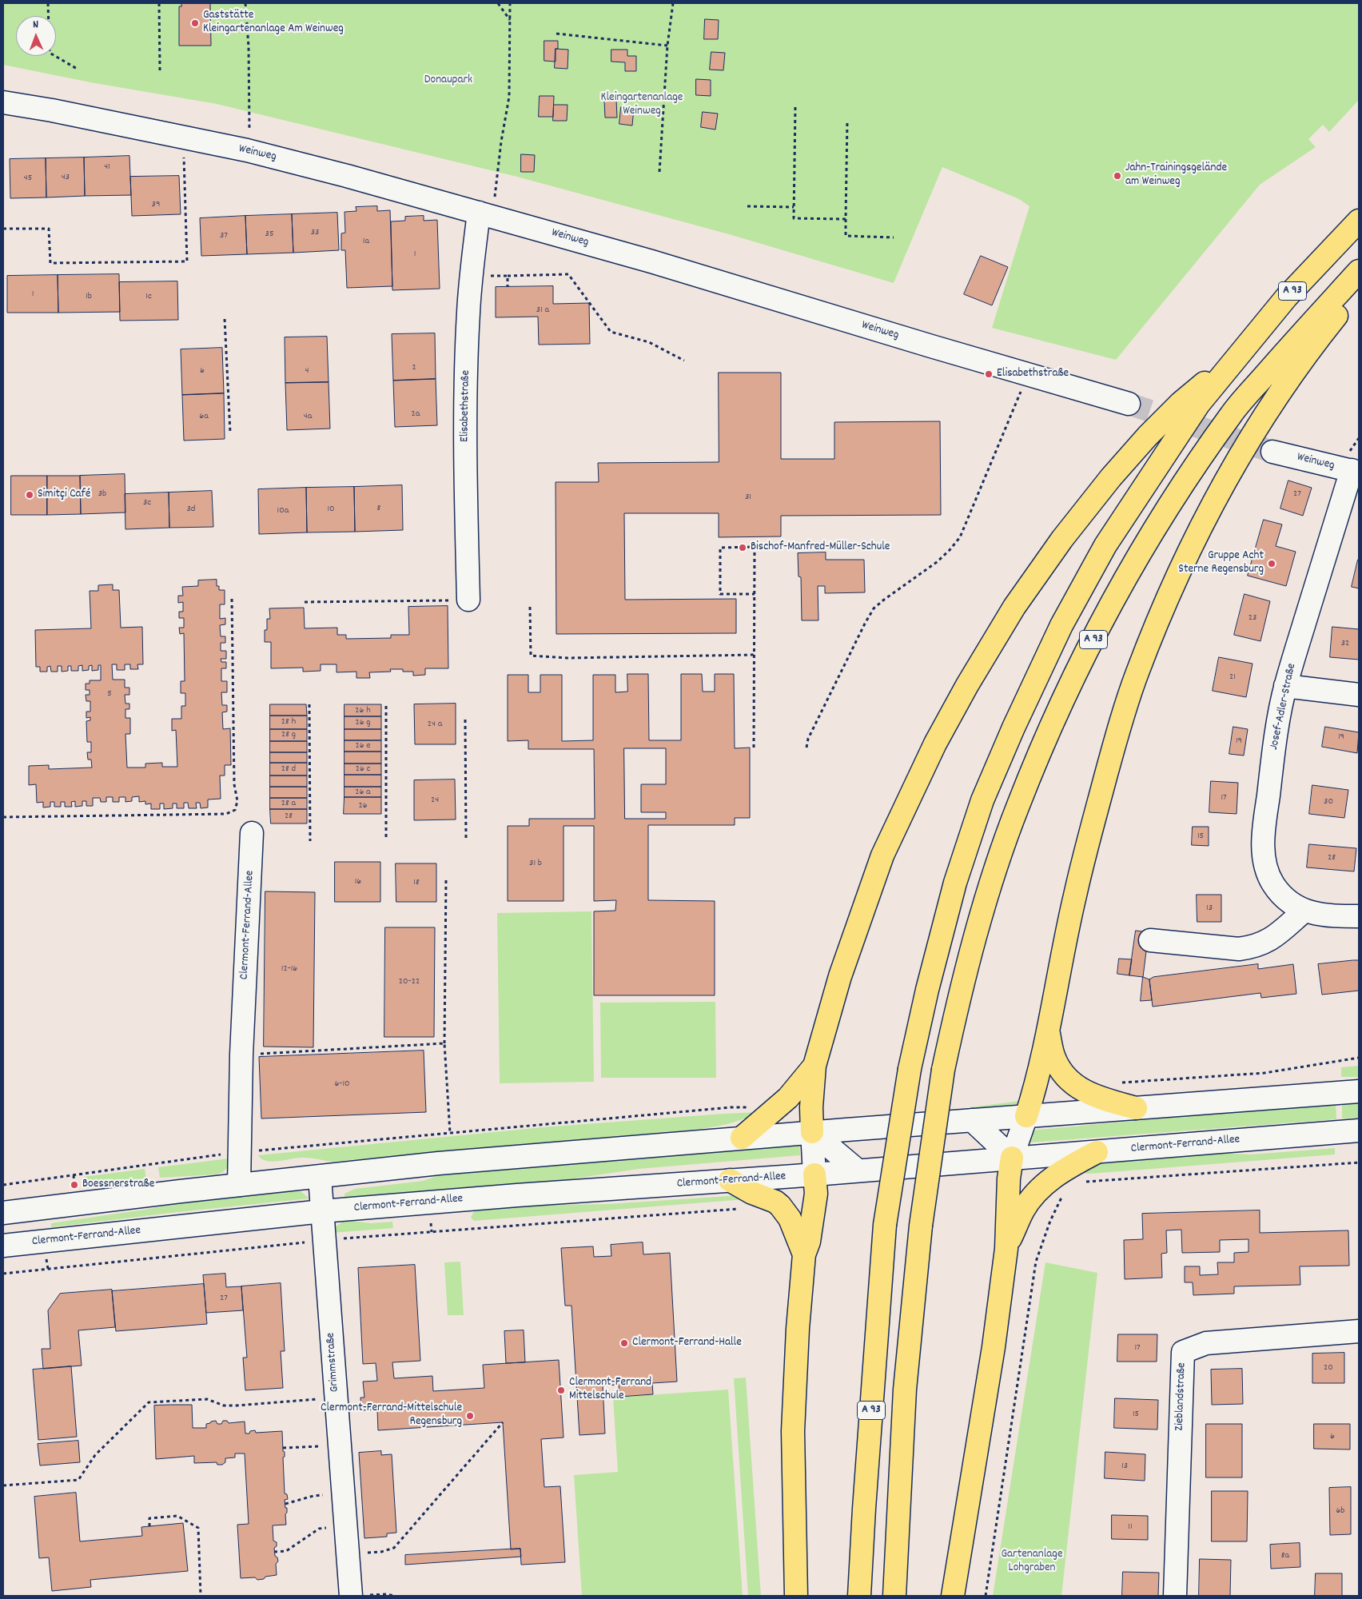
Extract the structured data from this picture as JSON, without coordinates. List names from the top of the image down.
{
  "streets": {
    "highway": ["A 93"],
    "street": [
      "Weinweg",
      "Elisabethstraße",
      "Josef-Adler-Straße",
      "Clermont-Ferrand-Allee",
      "Grimmstraße",
      "Zieblandstraße"
    ]
  },
  "crossings": [
    ["Weinweg", "Elisabethstraße"],
    ["Weinweg", "Josef-Adler-Straße"],
    ["Clermont-Ferrand-Allee", "Grimmstraße"]
  ],
  "parks": ["Donaupark", "Kleingartenanlage Weinweg", "Gartenanlage Lohgraben"],
  "places": [
    "Gaststätte Kleingartenanlage Am Weinweg",
    "Jahn-Trainingsgelände am Weinweg",
    "Elisabethstraße",
    "Simitçi Café",
    "Bischof-Manfred-Müller-Schule",
    "Gruppe Acht Sterne Regensburg",
    "Boessnerstraße",
    "Clermont-Ferrand-Halle",
    "Clermont-Ferrand Mittelschule",
    "Clermont-Ferrand-Mittelschule Regensburg"
  ],
  "house_numbers": [
    "41",
    "43",
    "45",
    "39",
    "33",
    "35",
    "37",
    "1a",
    "1",
    "1",
    "1b",
    "1c",
    "31 a",
    "2",
    "6",
    "4",
    "2a",
    "6a",
    "4a",
    "3b",
    "27",
    "31",
    "3c",
    "8",
    "3d",
    "10",
    "10a",
    "23",
    "32",
    "21",
    "5",
    "26 h",
    "28 h",
    "26 g",
    "24 a",
    "28 g",
    "19",
    "19",
    "26 e",
    "28 d",
    "26 c",
    "26 a",
    "17",
    "24",
    "30",
    "28 a",
    "26",
    "28",
    "15",
    "28",
    "31 b",
    "16",
    "18",
    "13",
    "12-16",
    "20-22",
    "6-10",
    "27",
    "17",
    "20",
    "15",
    "6",
    "13",
    "6b",
    "11",
    "8a"
  ],
  "north": "top"
}
